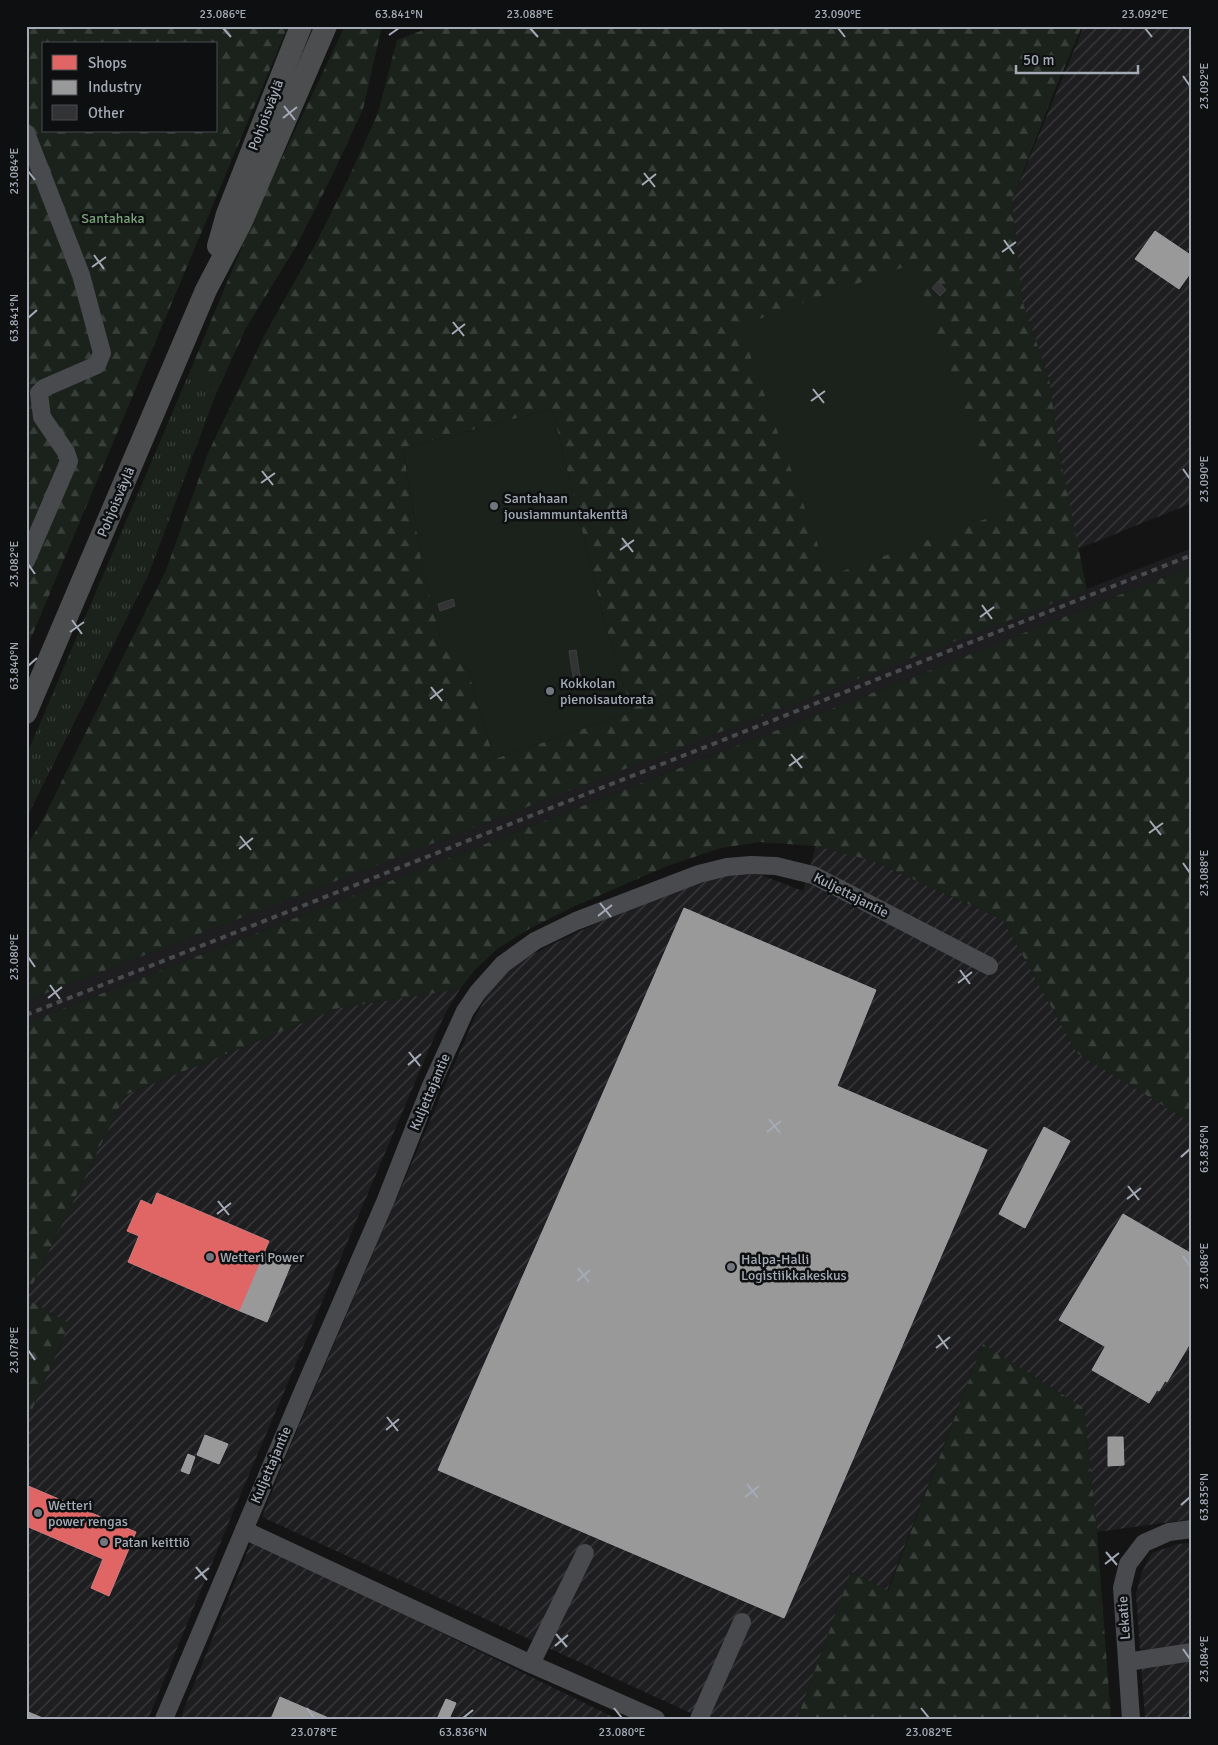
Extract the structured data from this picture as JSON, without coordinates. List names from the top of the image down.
{
  "streets": {
    "main road": ["Pohjoisväylä"],
    "street": ["Kuljettajantie", "Lekatie"]
  },
  "parks": ["Santahaka"],
  "places": [
    "Santahaan jousiammuntakenttä",
    "Kokkolan pienoisautorata",
    "Wetteri Power",
    "Halpa-Halli Logistiikkakeskus",
    "Wetteri power rengas",
    "Patan keittiö"
  ],
  "legend": ["Shops", "Industry", "Other"],
  "scale_bar": "50 m",
  "coordinates": [
    "23.086°E",
    "63.841°N",
    "23.088°E",
    "23.090°E",
    "23.092°E",
    "23.084°E",
    "23.082°E",
    "63.840°N",
    "23.080°E",
    "63.836°N",
    "23.078°E",
    "63.835°N"
  ]
}
